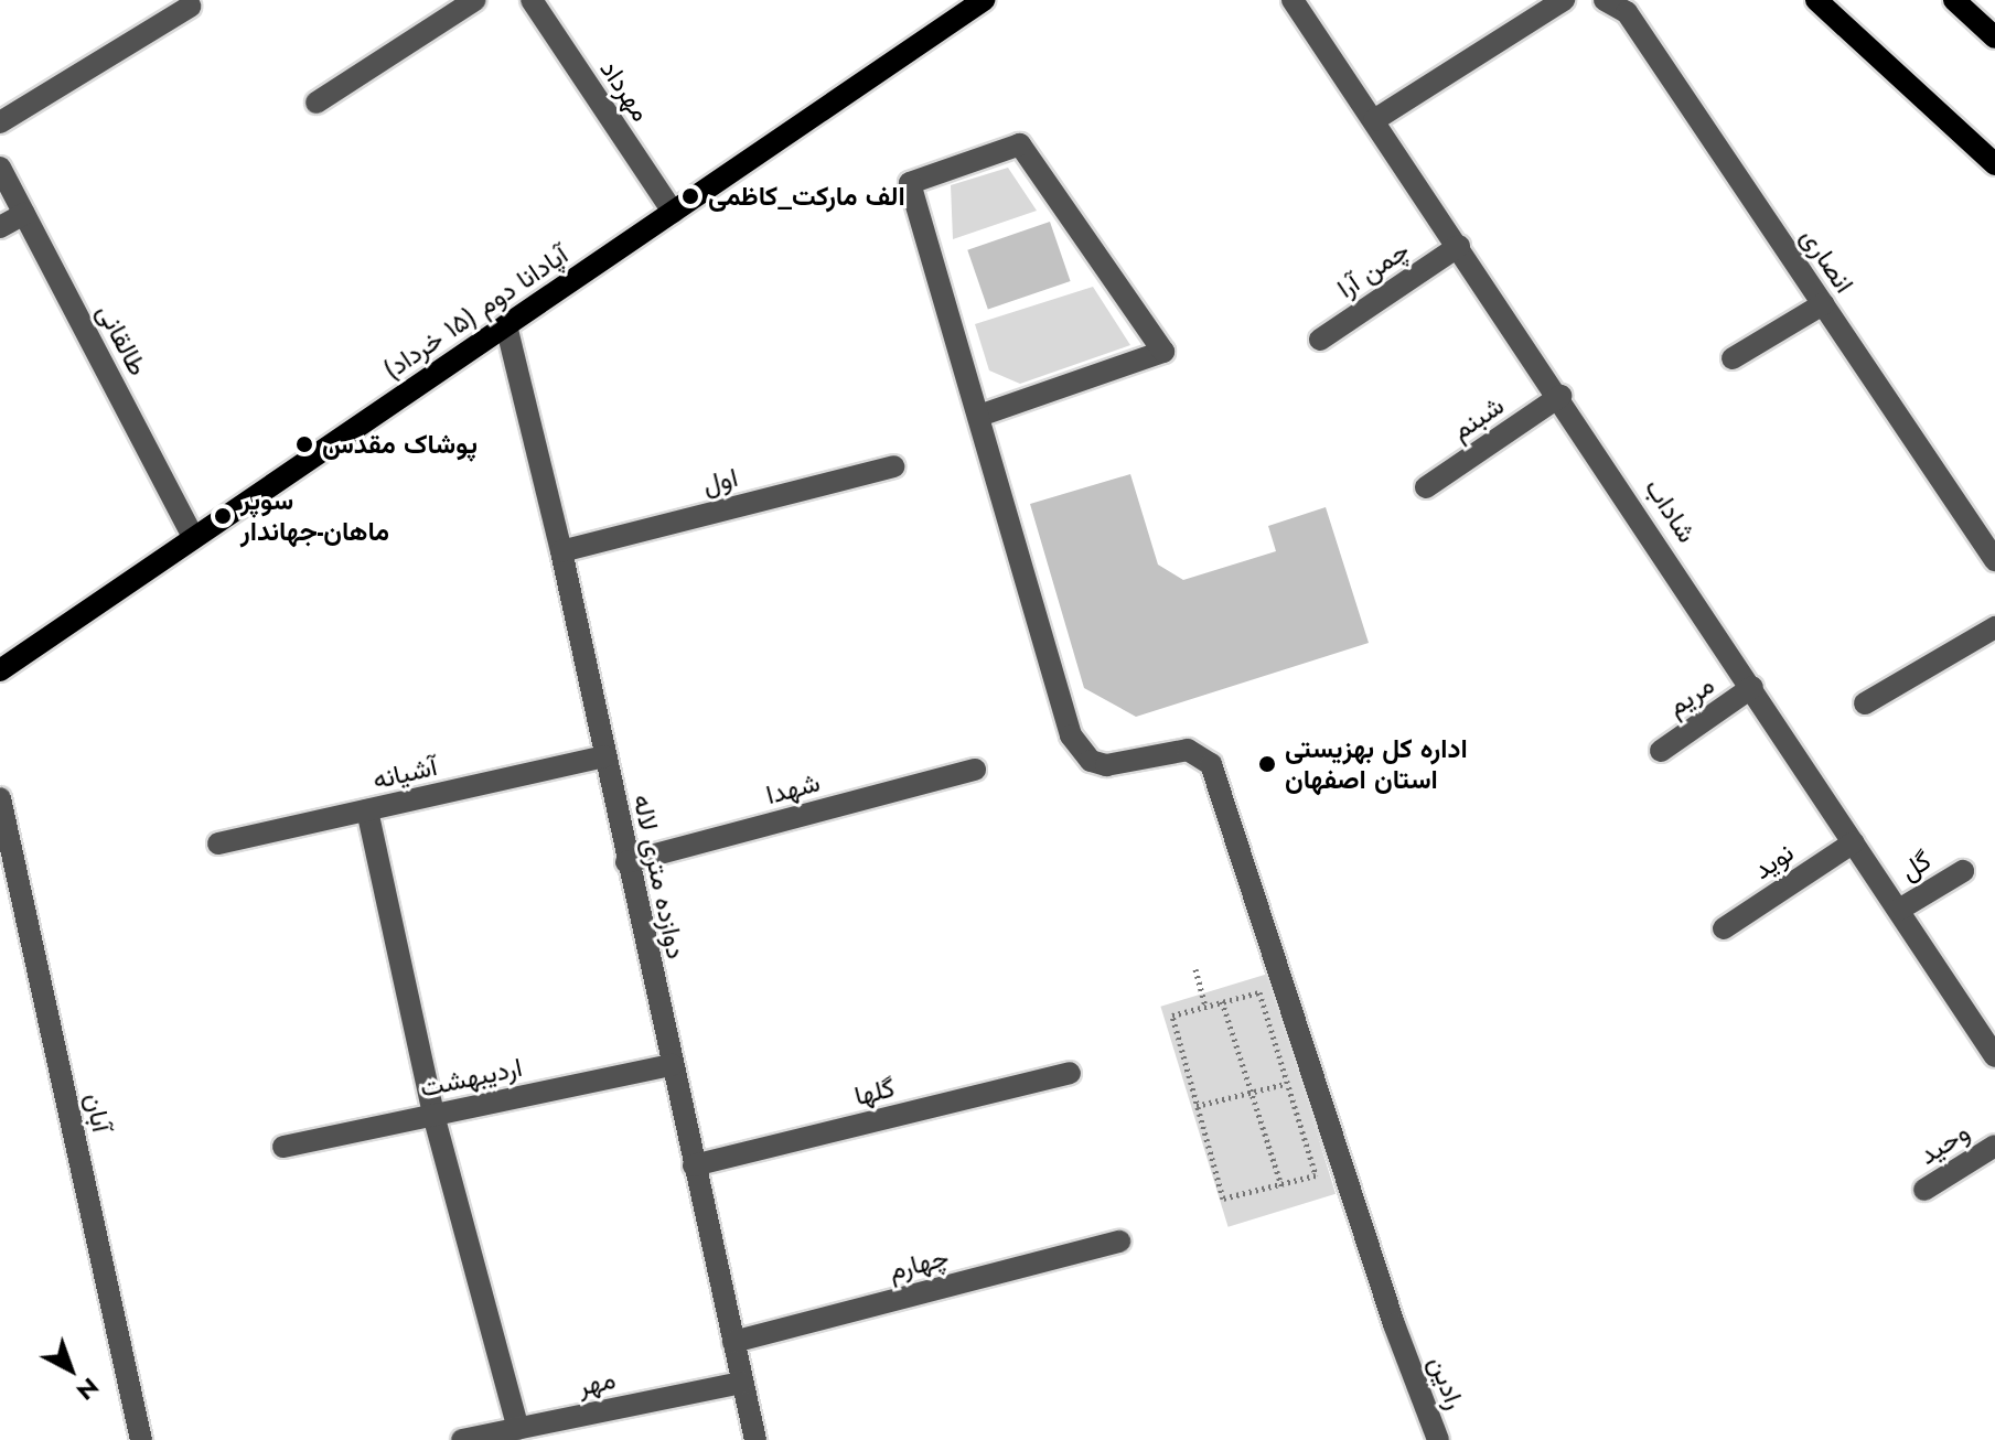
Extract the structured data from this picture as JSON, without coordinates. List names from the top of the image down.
{
  "streets": {
    "main road": ["آپادانا دوم (۱۵ خرداد)"],
    "street": [
      "مهرداد",
      "انصاری",
      "چمن آرا",
      "طالقانی",
      "شبنم",
      "اول",
      "شاداب",
      "مریم",
      "آشیانه",
      "شهدا",
      "نوید",
      "گل",
      "دوازده متری لاله",
      "اردیبهشت",
      "گلها",
      "آبان",
      "وحید",
      "چهارم",
      "مهر",
      "رادین"
    ]
  },
  "crossings": [
    ["مهرداد", "آپادانا دوم (۱۵ خرداد)"],
    ["چمن آرا", "شاداب"],
    ["آپادانا دوم (۱۵ خرداد)", "طالقانی"],
    ["آپادانا دوم (۱۵ خرداد)", "دوازده متری لاله"],
    ["شبنم", "شاداب"],
    ["اول", "دوازده متری لاله"],
    ["شاداب", "مریم"],
    ["شاداب", "نوید"],
    ["شاداب", "گل"],
    ["آشیانه", "دوازده متری لاله"],
    ["شهدا", "دوازده متری لاله"],
    ["دوازده متری لاله", "اردیبهشت"],
    ["دوازده متری لاله", "گلها"],
    ["دوازده متری لاله", "چهارم"],
    ["دوازده متری لاله", "مهر"]
  ],
  "places": [
    "الف مارکت_کاظمی",
    "پوشاک مقدس",
    "سوپر ماهان-جهاندار",
    "اداره کل بهزیستی استان اصفهان"
  ],
  "north": "bottom right"
}
